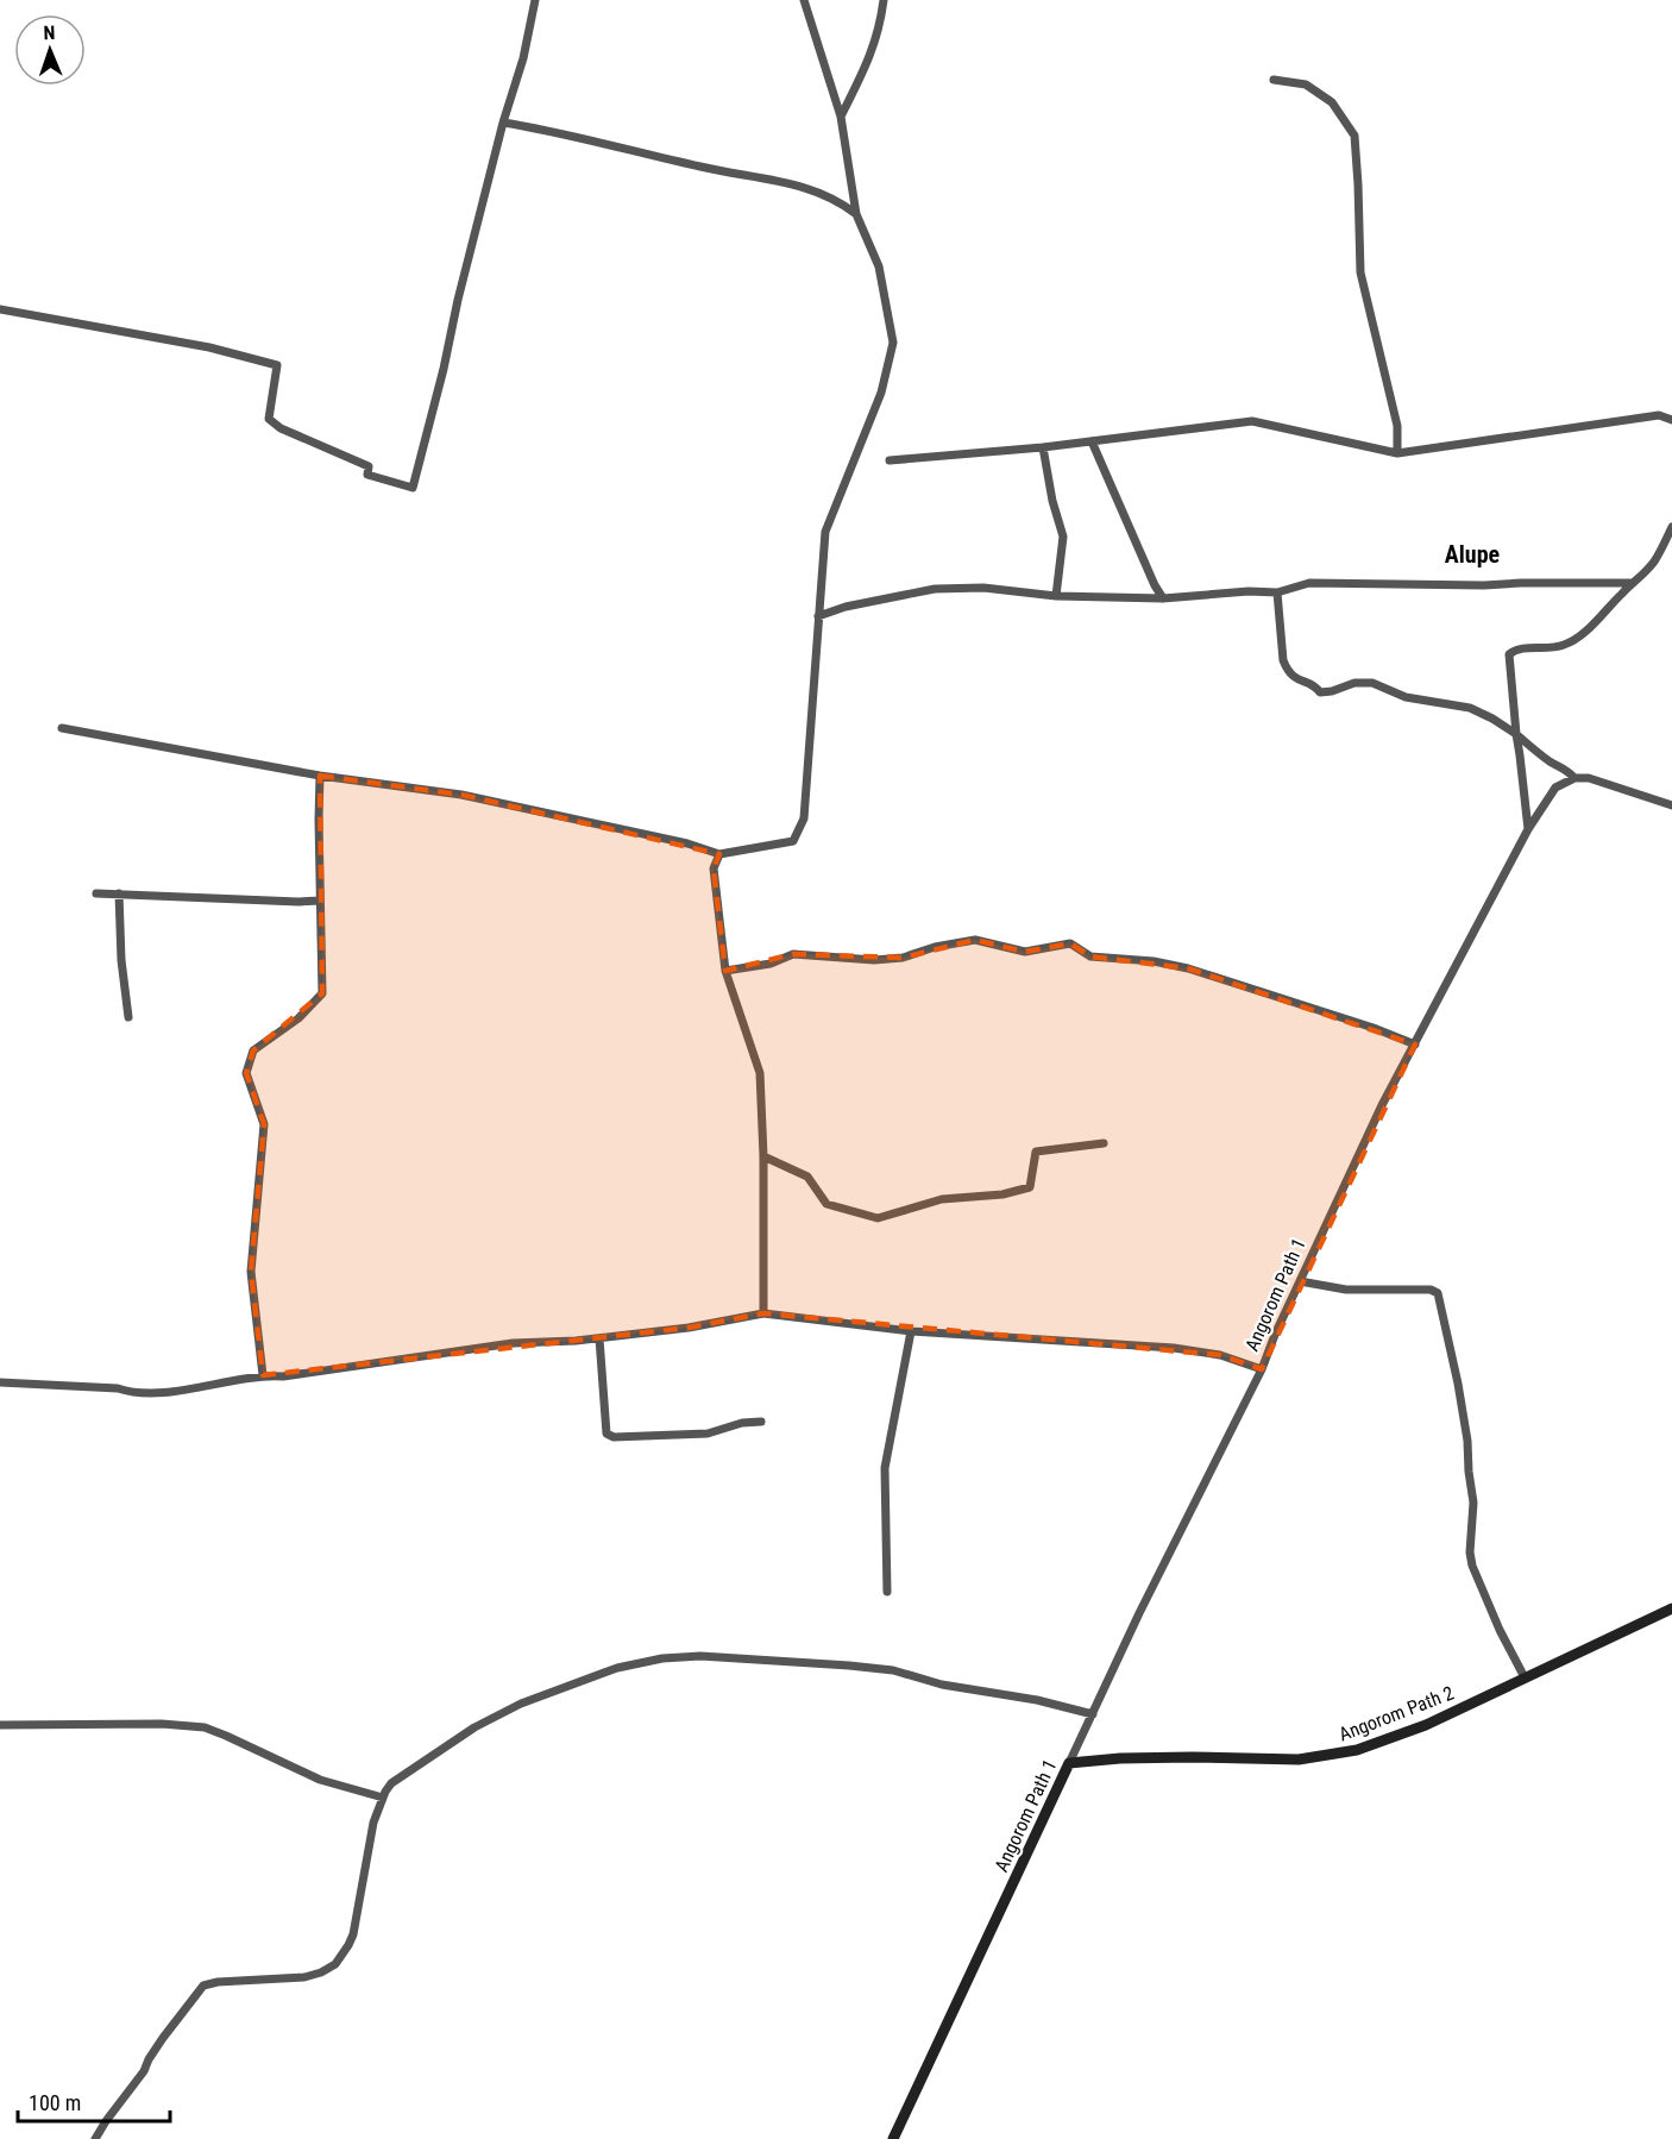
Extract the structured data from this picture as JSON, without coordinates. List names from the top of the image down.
{
  "streets": {
    "street": ["Angorom Path 1", "Angorom Path 2"]
  },
  "crossings": [
    ["Angorom Path 1", "Angorom Path 2"]
  ],
  "districts": ["Alupe"],
  "scale_bar": "100 m",
  "north": "top"
}
